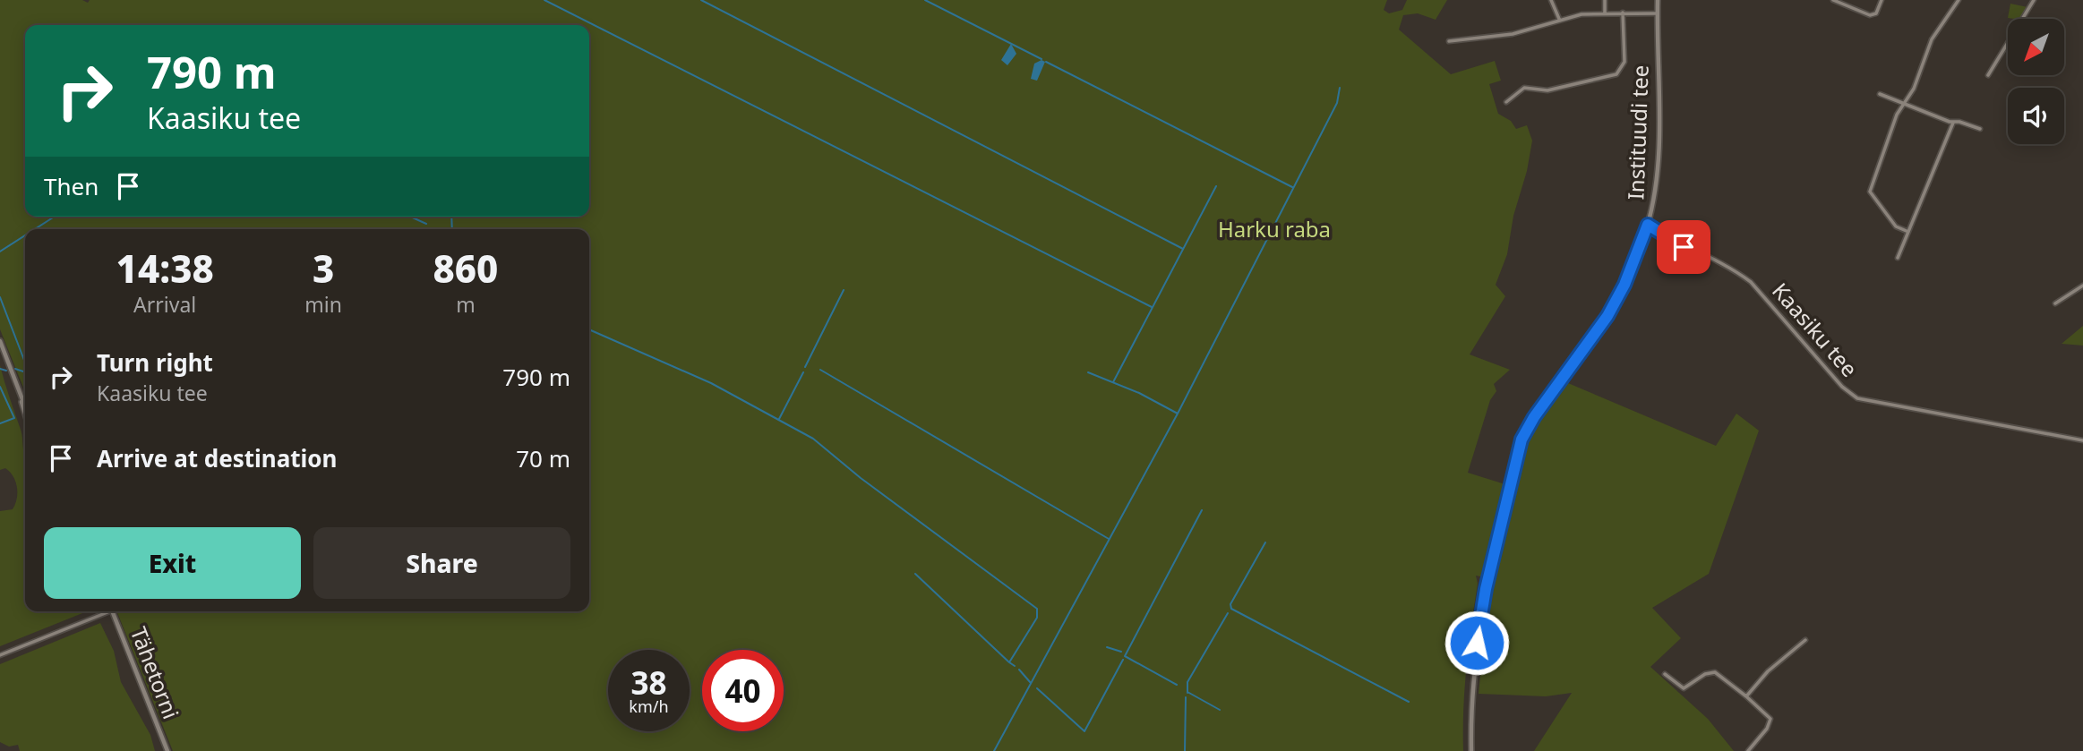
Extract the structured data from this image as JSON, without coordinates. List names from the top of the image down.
{
  "streets": {
    "street": ["Instituudi tee", "Kaasiku tee", "Tähetorni"]
  },
  "crossings": [
    ["Instituudi tee", "Kaasiku tee"]
  ],
  "parks": ["Harku raba"],
  "north": "bottom left",
  "page": {
    "turn": ["790 m", "Kaasiku tee"],
    "then": "Then",
    "eta": [
      "14:38",
      "Arrival",
      "3",
      "min",
      "860",
      "m"
    ],
    "list": [
      {
        "name": "Turn right",
        "note": "Kaasiku tee",
        "value": "790 m"
      },
      {
        "name": "Arrive at destination",
        "value": "70 m"
      }
    ],
    "buttons": ["Exit", "Share"],
    "speed": "38 km/h",
    "limit": "40"
  }
}
